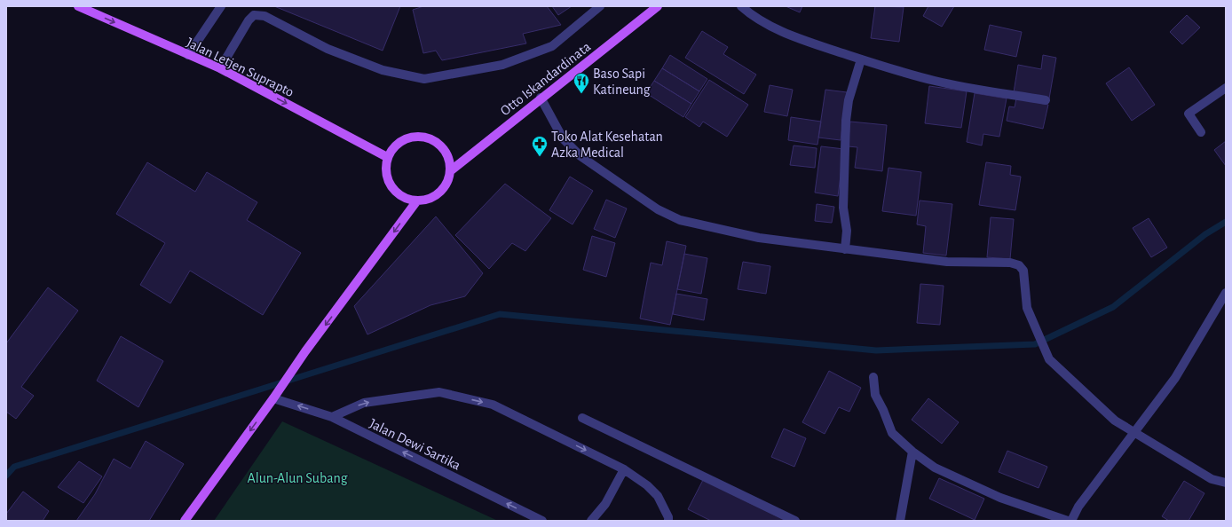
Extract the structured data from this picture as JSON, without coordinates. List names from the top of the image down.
{
  "streets": {
    "main road": ["Jalan Letjen Suprapto", "Otto Iskandardinata"],
    "street": ["Jalan Dewi Sartika"]
  },
  "crossings": [
    ["Jalan Letjen Suprapto", "Otto Iskandardinata"]
  ],
  "one_way": ["Jalan Letjen Suprapto"],
  "parks": ["Alun-Alun Subang"],
  "places": {
    "restaurant": ["Baso Sapi Katineung"],
    "pharmacy": ["Toko Alat Kesehatan Azka Medical"]
  }
}
